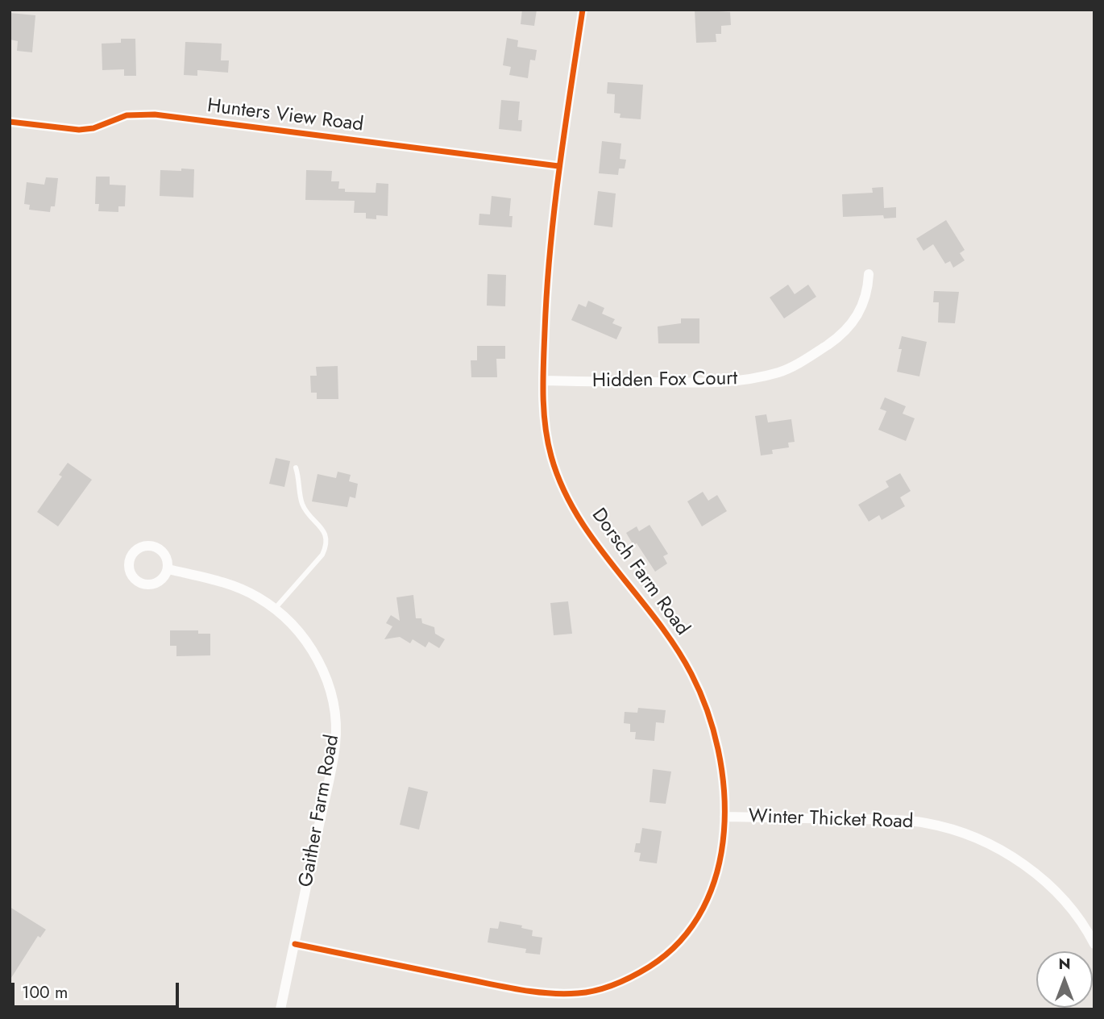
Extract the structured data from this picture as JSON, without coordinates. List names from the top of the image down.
{
  "streets": {
    "street": [
      "Hunters View Road",
      "Hidden Fox Court",
      "Dorsch Farm Road",
      "Gaither Farm Road",
      "Winter Thicket Road"
    ]
  },
  "crossings": [
    ["Hunters View Road", "Dorsch Farm Road"],
    ["Hidden Fox Court", "Dorsch Farm Road"],
    ["Dorsch Farm Road", "Gaither Farm Road"],
    ["Dorsch Farm Road", "Winter Thicket Road"]
  ],
  "scale_bar": "100 m",
  "north": "top"
}
